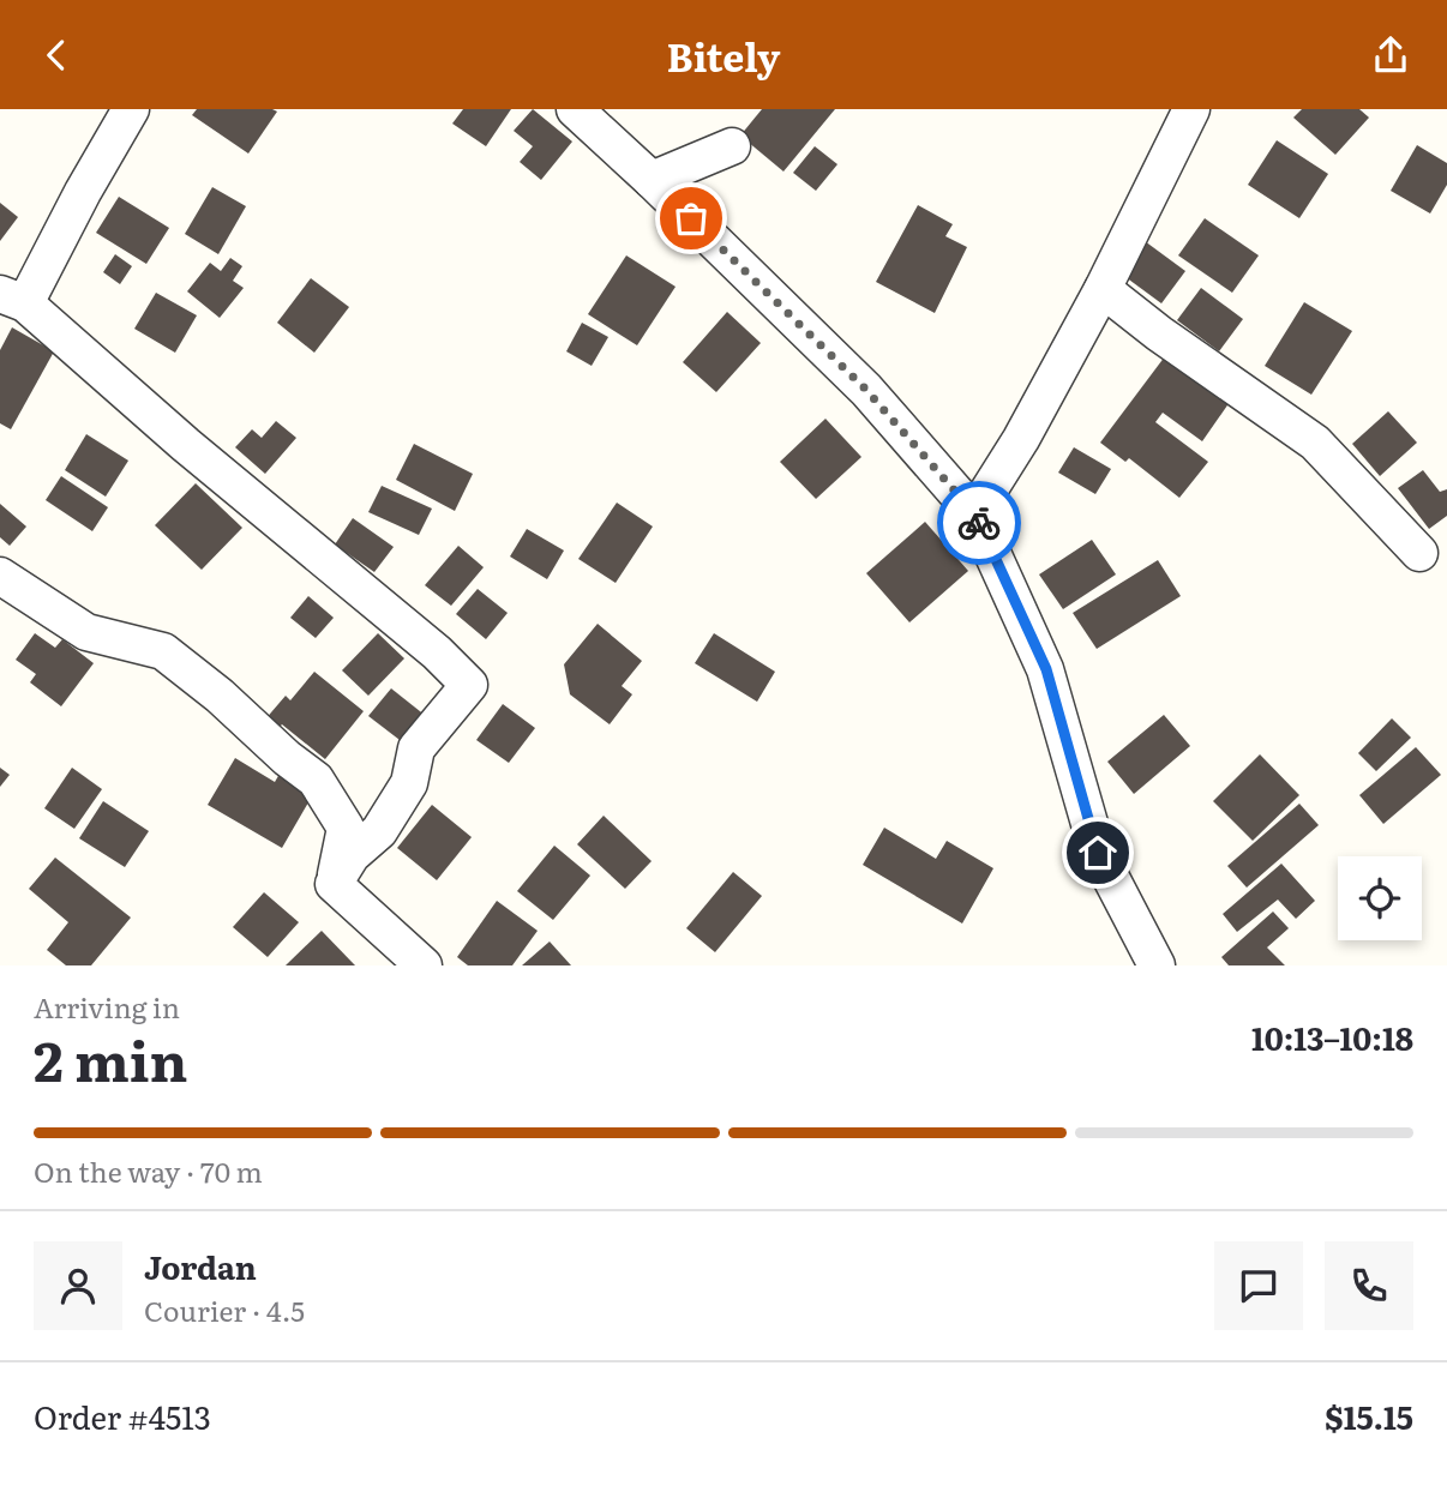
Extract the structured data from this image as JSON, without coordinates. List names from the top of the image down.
{
  "page": {
    "header": "Bitely",
    "heading": ["2 min", "Arriving in", "10:13–10:18"],
    "panel": [
      "Jordan",
      "Courier · 4.5",
      "Order #4513",
      "$15.15"
    ],
    "bar": "On the way · 70 m"
  }
}
